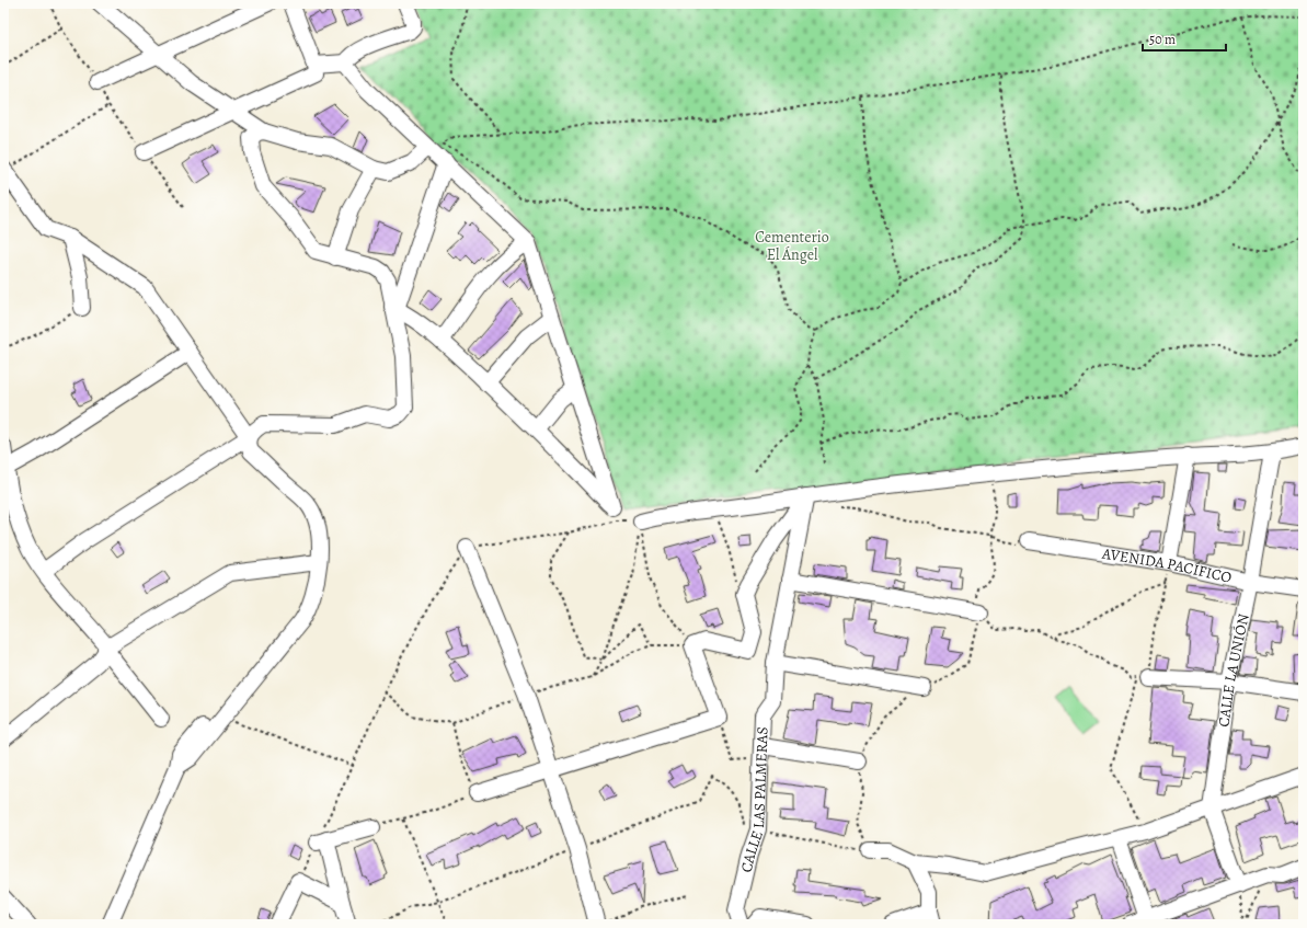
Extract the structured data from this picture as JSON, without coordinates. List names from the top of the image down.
{
  "streets": {
    "street": ["AVENIDA PACÍFICO", "CALLE LA UNIÓN", "CALLE LAS PALMERAS"]
  },
  "crossings": [
    ["AVENIDA PACÍFICO", "CALLE LA UNIÓN"]
  ],
  "parks": ["Cementerio El Ángel"],
  "scale_bar": "50 m"
}
